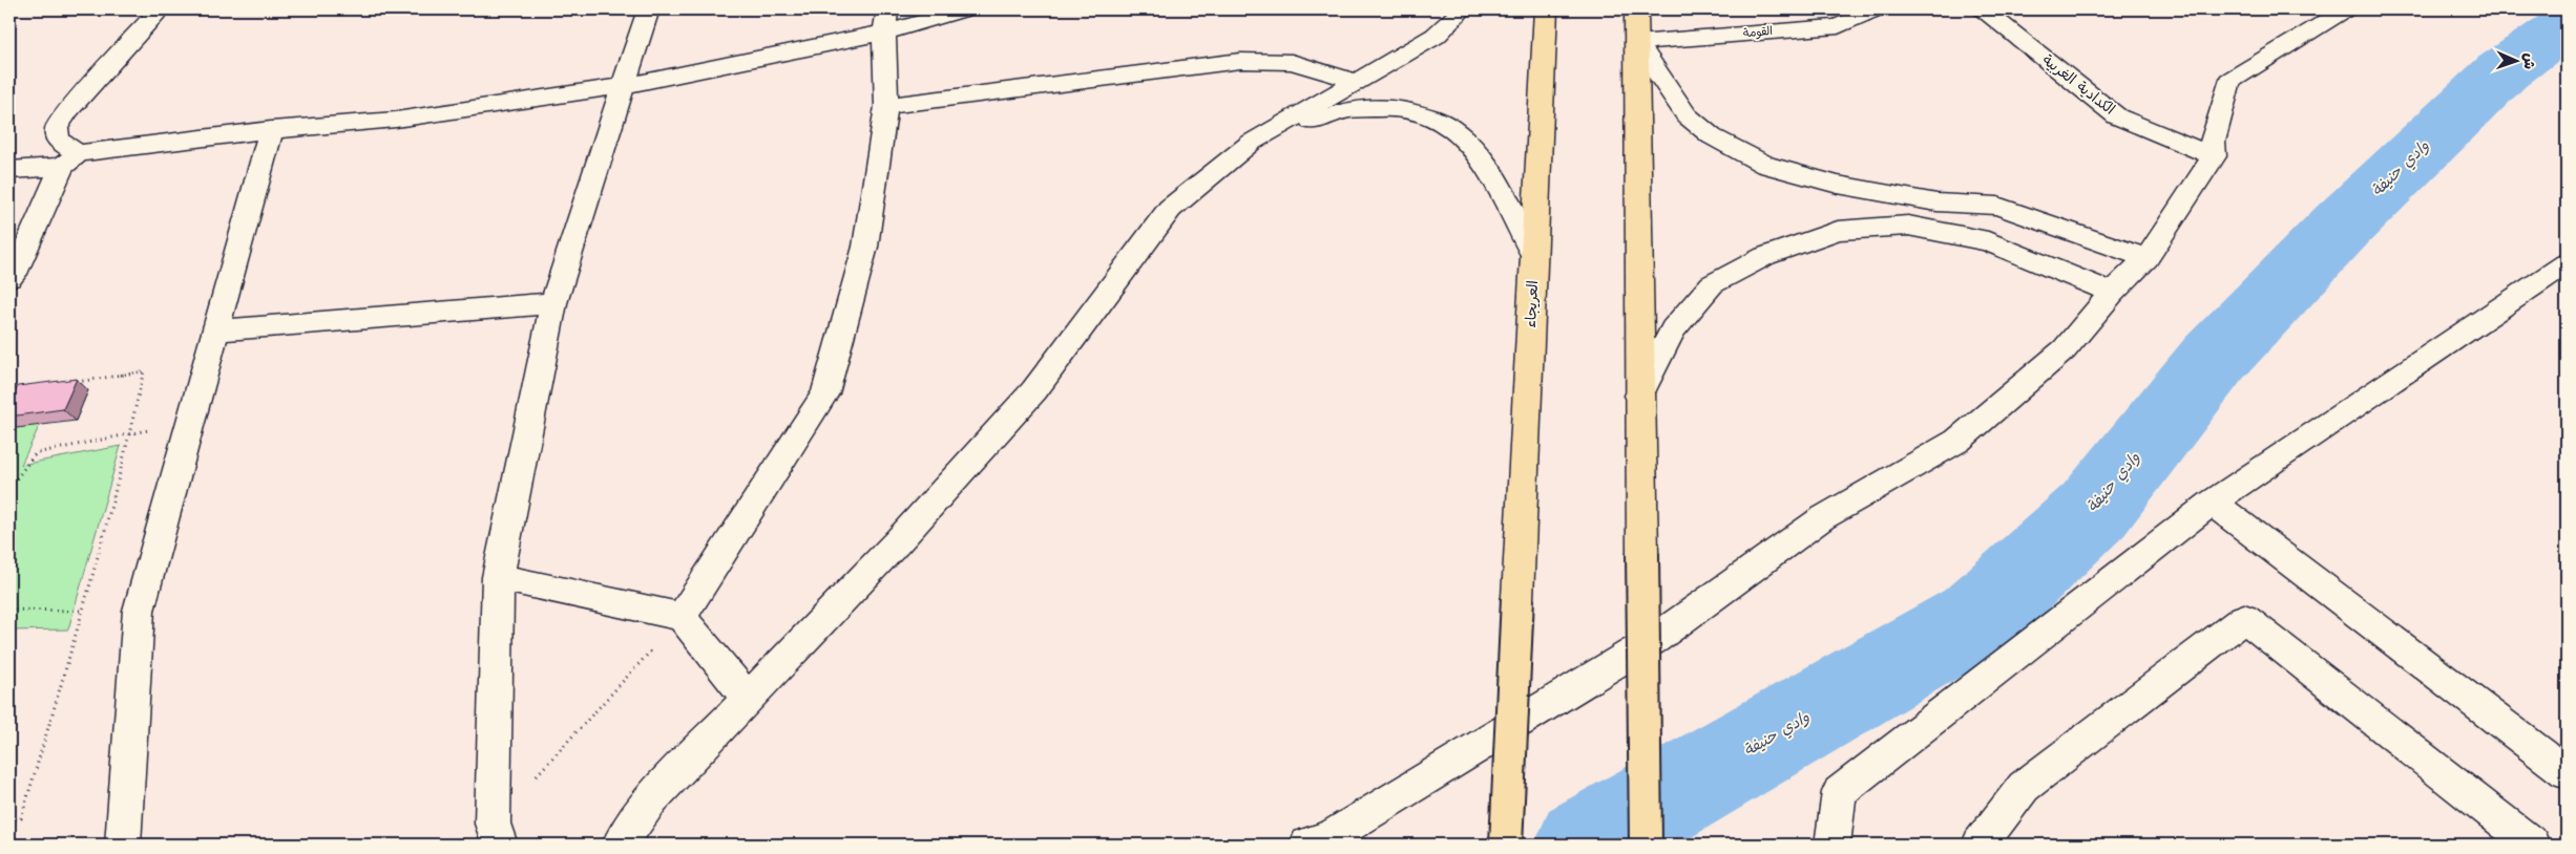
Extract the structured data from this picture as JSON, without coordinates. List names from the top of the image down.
{
  "streets": {
    "main road": ["العريجاء"],
    "street": ["القومة", "الكدادية الغربية"]
  },
  "water": ["وادي حنيفة"],
  "north": "right"
}
